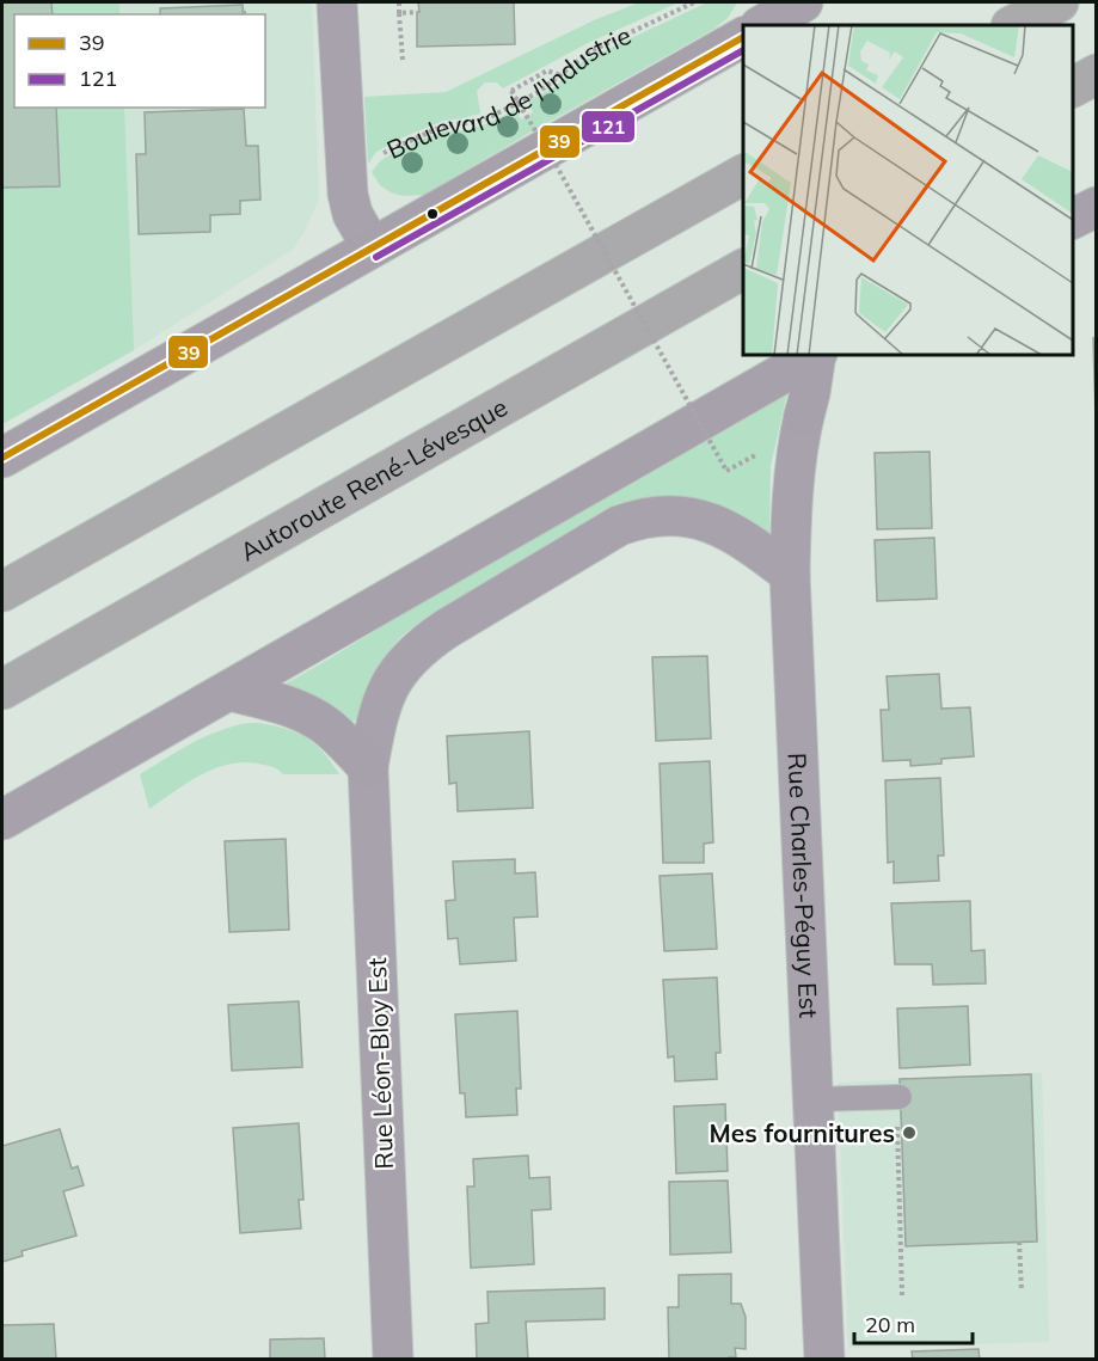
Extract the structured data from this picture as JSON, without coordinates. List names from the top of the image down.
{
  "streets": {
    "highway": ["Autoroute René-Lévesque"],
    "street": ["Rue Charles-Péguy Est", "Rue Léon-Bloy Est"],
    "path": ["Boulevard de l'Industrie"]
  },
  "crossings": [
    ["Rue Charles-Péguy Est", "Rue Léon-Bloy Est"]
  ],
  "places": ["Mes fournitures"],
  "lines": ["transit line 39", "transit line 121"],
  "legend": ["39", "121"],
  "scale_bar": "20 m"
}
